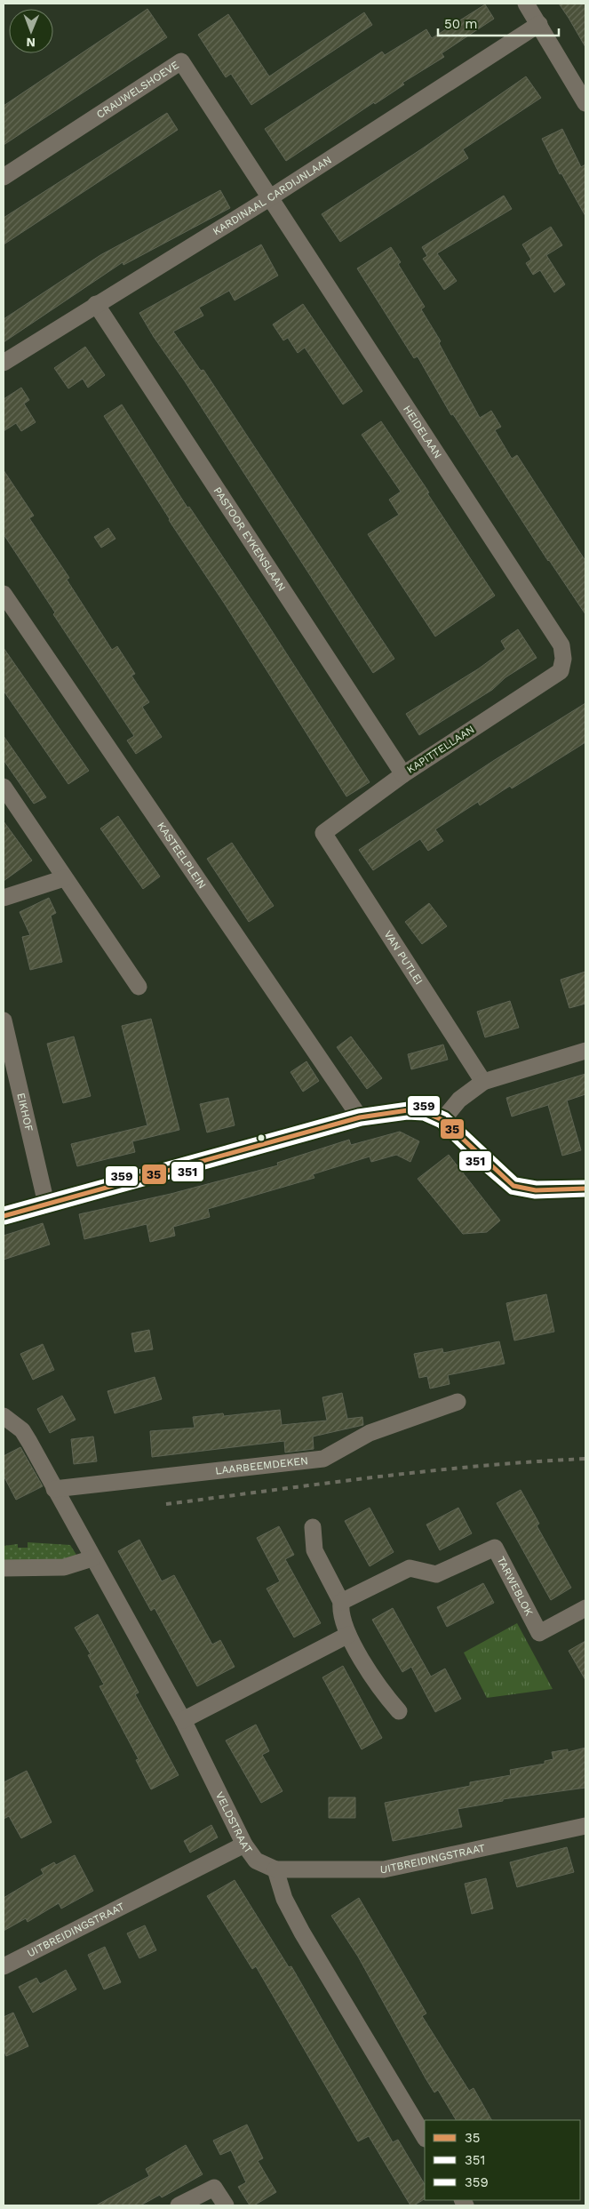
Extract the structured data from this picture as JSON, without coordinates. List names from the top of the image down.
{
  "streets": {
    "street": [
      "CRAUWELSHOEVE",
      "KARDINAAL CARDIJNLAAN",
      "HEIDELAAN",
      "PASTOOR EYKENSLAAN",
      "KAPITTELLAAN",
      "KASTEELPLEIN",
      "VAN PUTLEI",
      "EIKHOF",
      "LAARBEEMDEKEN",
      "TARWEBLOK",
      "VELDSTRAAT",
      "UITBREIDINGSTRAAT"
    ]
  },
  "crossings": [
    ["CRAUWELSHOEVE", "KARDINAAL CARDIJNLAAN"],
    ["CRAUWELSHOEVE", "HEIDELAAN"],
    ["KARDINAAL CARDIJNLAAN", "HEIDELAAN"],
    ["KARDINAAL CARDIJNLAAN", "PASTOOR EYKENSLAAN"],
    ["HEIDELAAN", "KAPITTELLAAN"],
    ["PASTOOR EYKENSLAAN", "KAPITTELLAAN"],
    ["KAPITTELLAAN", "VAN PUTLEI"],
    ["LAARBEEMDEKEN", "VELDSTRAAT"],
    ["VELDSTRAAT", "UITBREIDINGSTRAAT"]
  ],
  "lines": ["transit line 359", "transit line 35", "transit line 351"],
  "legend": ["35", "351", "359"],
  "scale_bar": "50 m",
  "north": "bottom"
}
